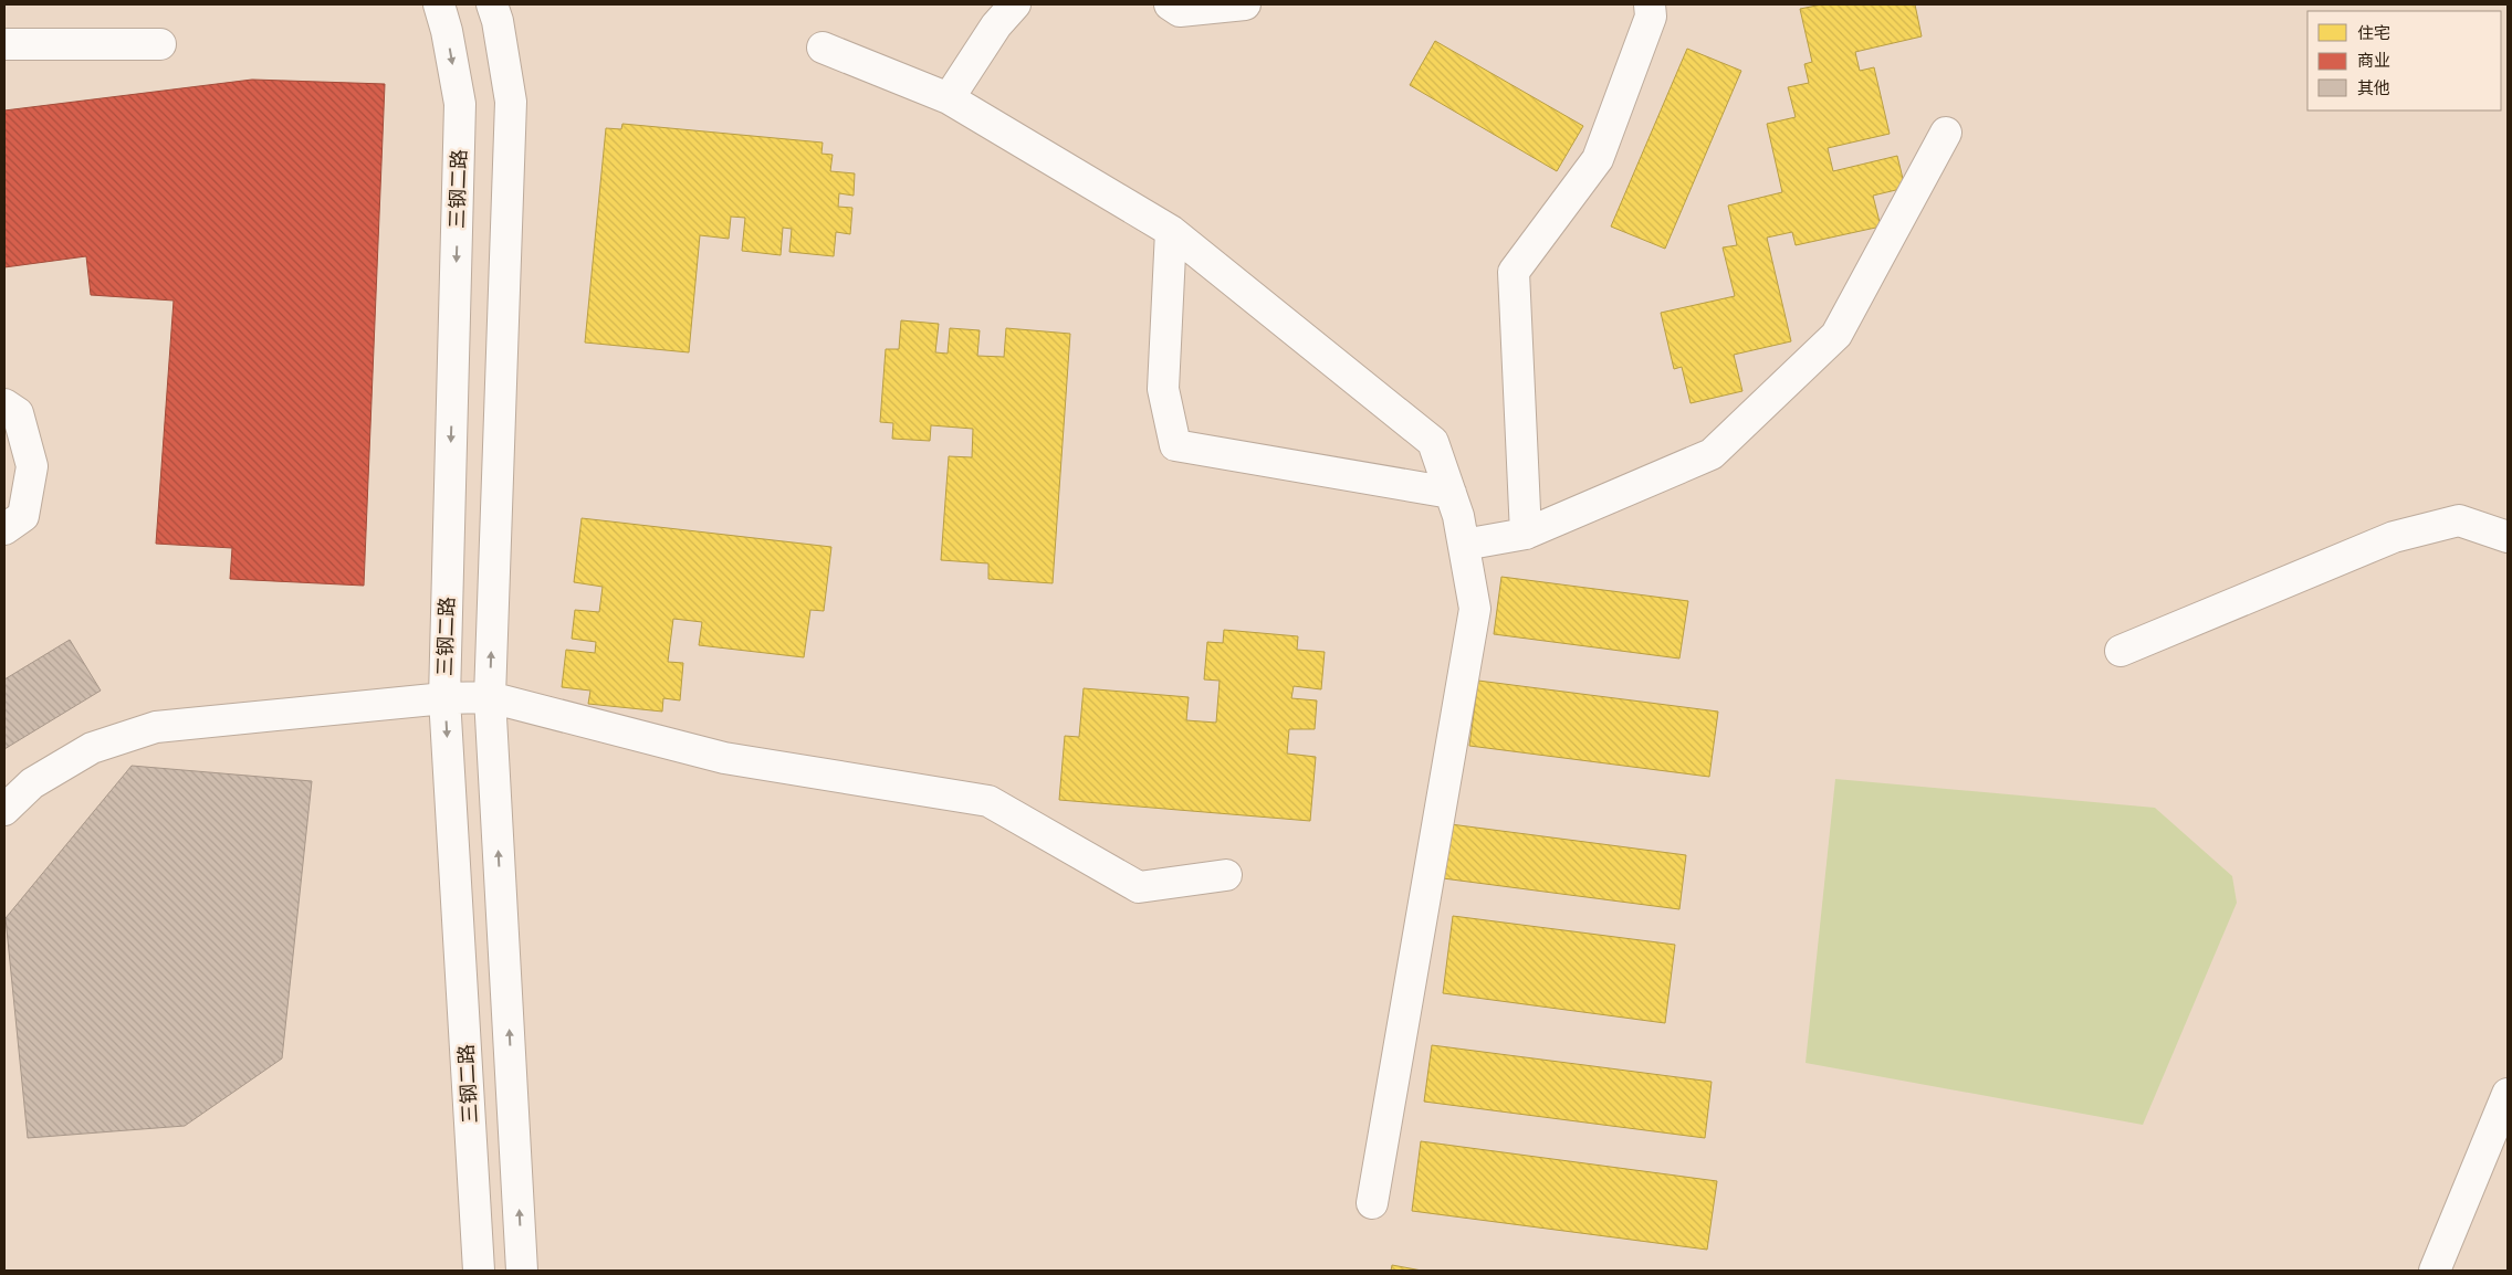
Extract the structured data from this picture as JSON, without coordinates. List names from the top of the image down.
{
  "streets": {
    "street": ["三钢二路"]
  },
  "legend": ["住宅", "商业", "其他"]
}
